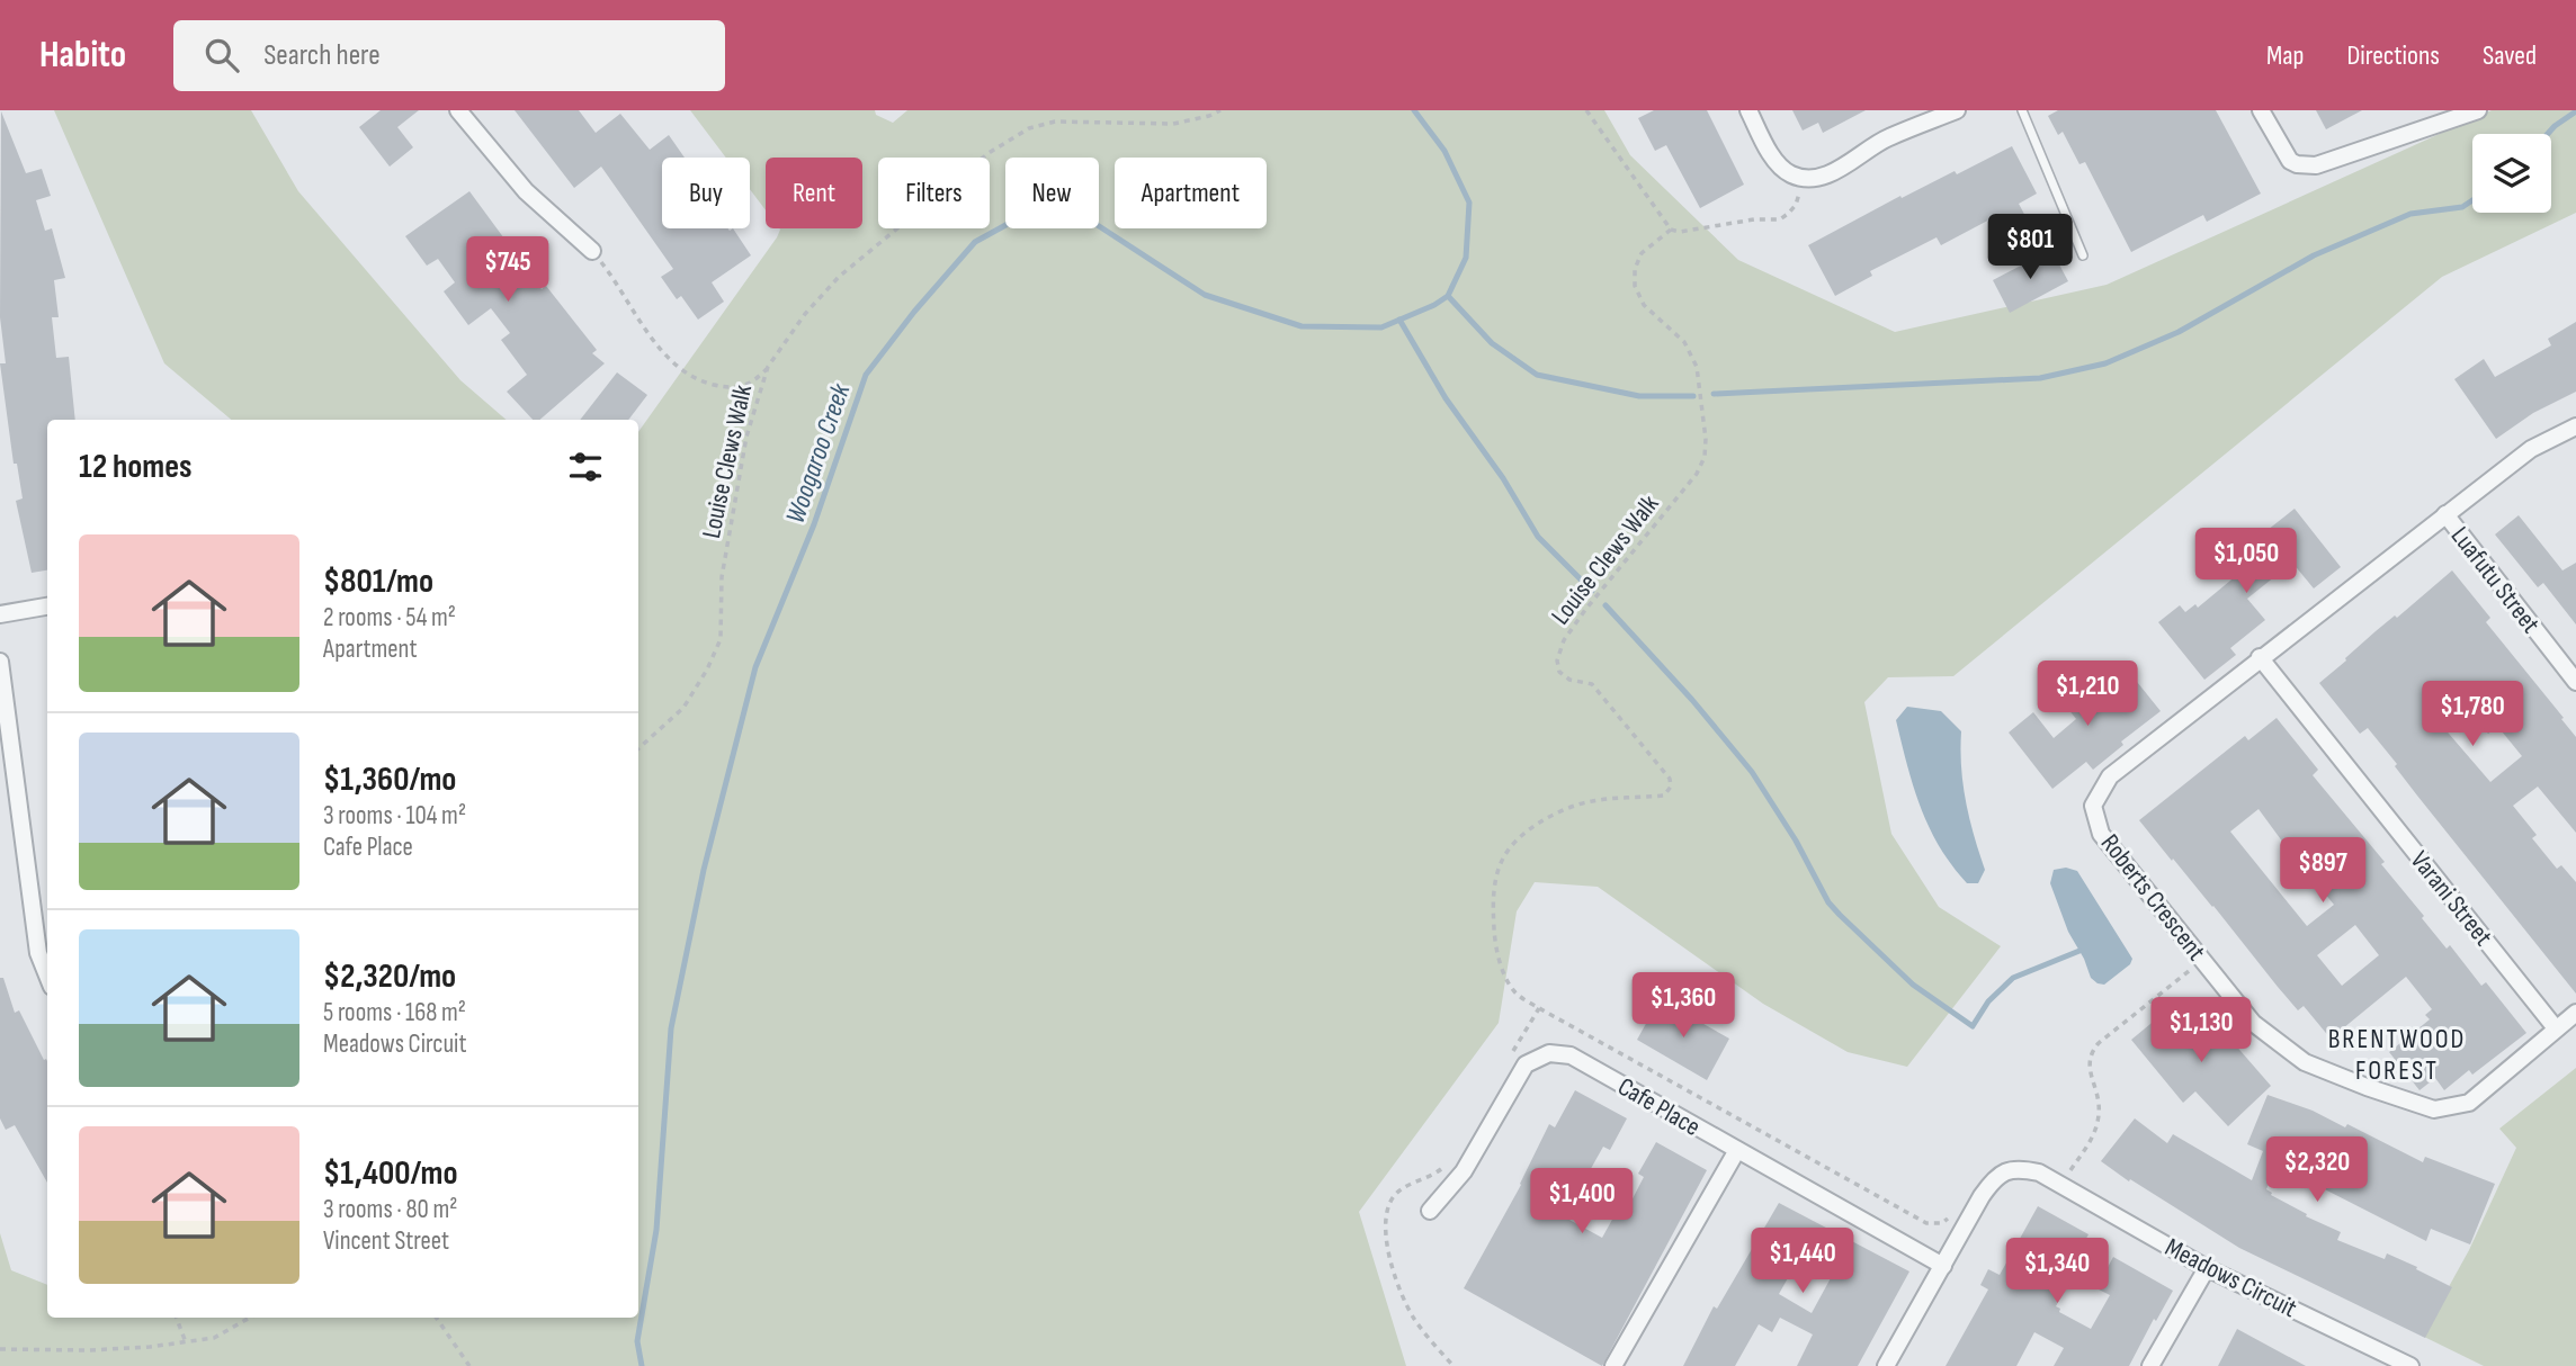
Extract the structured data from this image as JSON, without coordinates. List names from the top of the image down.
{
  "streets": {
    "street": [
      "Luafutu Street",
      "Roberts Crescent",
      "Varani Street",
      "Cafe Place",
      "Meadows Circuit"
    ],
    "path": ["Louise Clews Walk"]
  },
  "crossings": [
    ["Luafutu Street", "Roberts Crescent"],
    ["Roberts Crescent", "Varani Street"],
    ["Cafe Place", "Meadows Circuit"]
  ],
  "districts": ["BRENTWOOD FOREST"],
  "water": ["Woogaroo Creek"],
  "page": {
    "header": "Habito",
    "search": "Search here",
    "nav": ["Map", "Directions", "Saved"],
    "chip": [
      "Buy",
      "Rent",
      "Filters",
      "New",
      "Apartment"
    ],
    "price": [
      "$801",
      "$745",
      "$1,050",
      "$1,210",
      "$1,780",
      "$897",
      "$1,360",
      "$1,130",
      "$2,320",
      "$1,400",
      "$1,440",
      "$1,340"
    ],
    "heading": "12 homes",
    "list": [
      {
        "name": "$801/mo",
        "note": "2 rooms · 54 m² · Apartment"
      },
      {
        "name": "$1,360/mo",
        "note": "3 rooms · 104 m² · Cafe Place"
      },
      {
        "name": "$2,320/mo",
        "note": "5 rooms · 168 m² · Meadows Circuit"
      },
      {
        "name": "$1,400/mo",
        "note": "3 rooms · 80 m² · Vincent Street"
      }
    ]
  }
}
